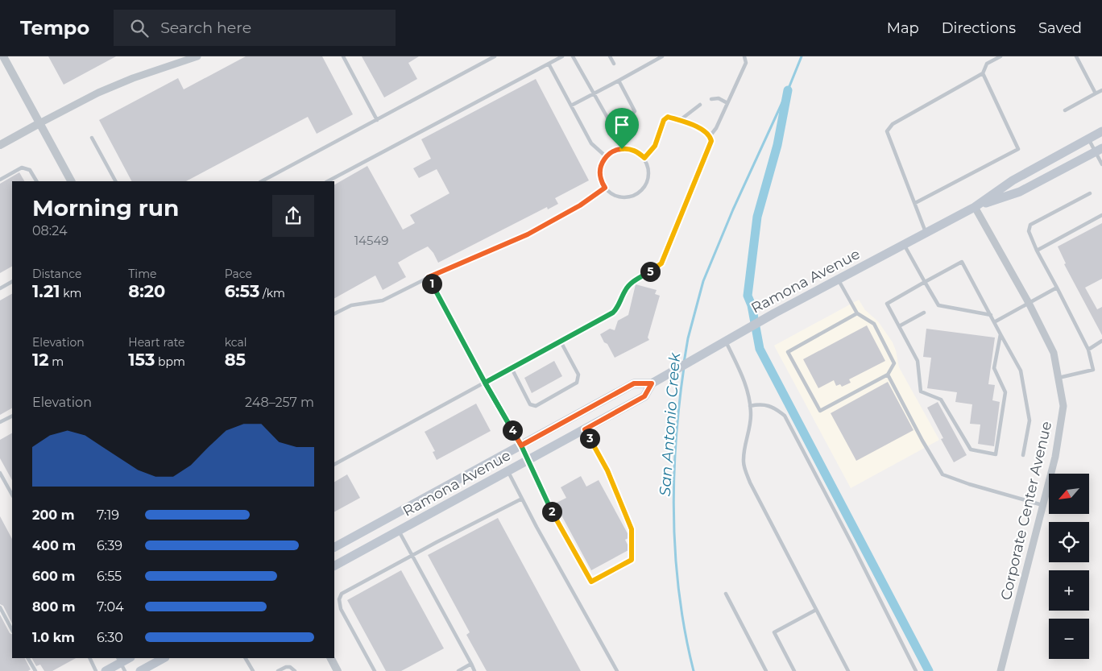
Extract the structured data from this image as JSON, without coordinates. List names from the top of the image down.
{
  "streets": {
    "main road": ["Ramona Avenue"],
    "street": ["Corporate Center Avenue"]
  },
  "crossings": [
    ["Ramona Avenue", "Corporate Center Avenue"]
  ],
  "water": ["San Antonio Creek"],
  "house_numbers": ["14549"],
  "north": "bottom left",
  "page": {
    "header": "Tempo",
    "search": "Search here",
    "nav": ["Map", "Directions", "Saved"],
    "heading": ["Morning run", "08:24"],
    "stats": [
      ["Distance", "1.21 km"],
      ["Time", "8:20"],
      ["Pace", "6:53 /km"],
      ["Elevation", "12 m"],
      ["Heart rate", "153 bpm"],
      ["kcal", "85"]
    ],
    "pins": [
      "5",
      "1",
      "4",
      "3",
      "2"
    ],
    "chart": ["Elevation", "248–257 m"],
    "map_buttons": ["+", "−"],
    "list": [
      {
        "name": "200 m",
        "note": "7:19"
      },
      {
        "name": "400 m",
        "note": "6:39"
      },
      {
        "name": "600 m",
        "note": "6:55"
      },
      {
        "name": "800 m",
        "note": "7:04"
      },
      {
        "name": "1.0 km",
        "note": "6:30"
      }
    ]
  }
}
